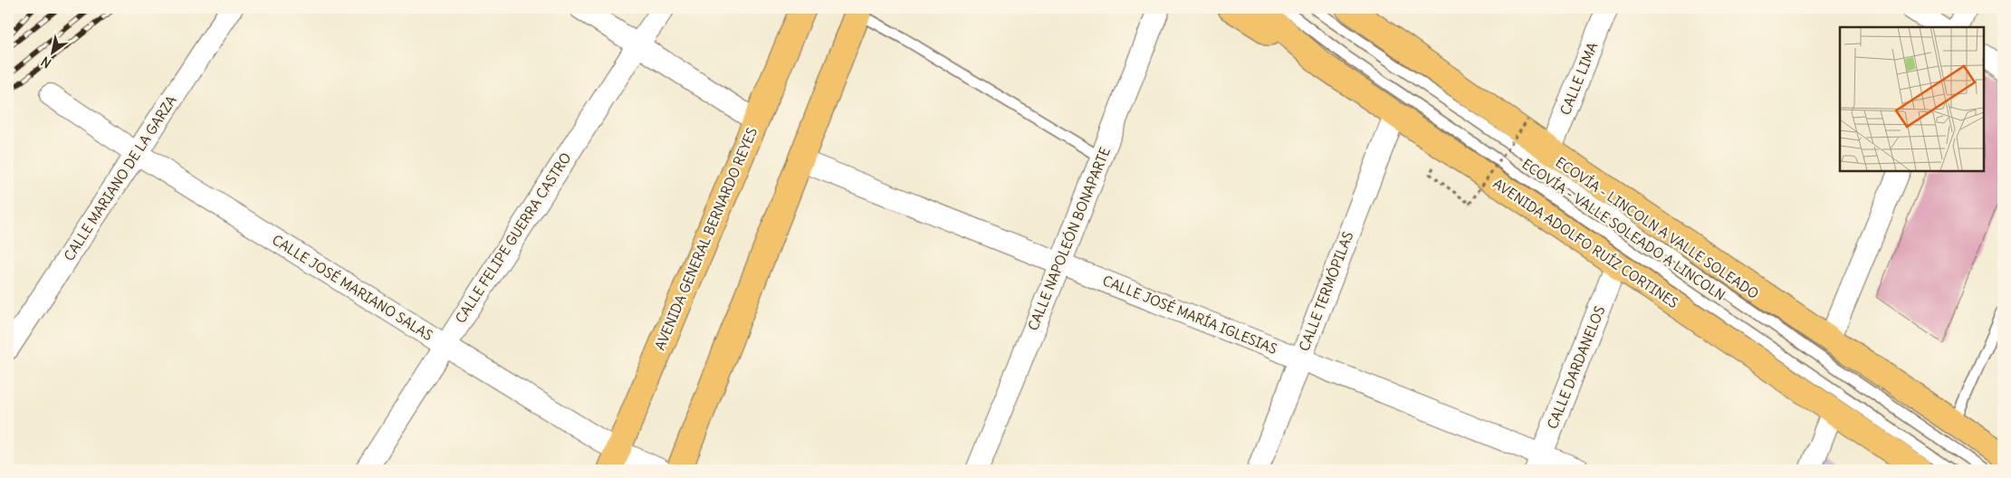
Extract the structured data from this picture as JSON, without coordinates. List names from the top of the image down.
{
  "streets": {
    "main road": ["AVENIDA GENERAL BERNARDO REYES", "AVENIDA ADOLFO RUÍZ CORTINES"],
    "street": [
      "CALLE LIMA",
      "CALLE MARIANO DE LA GARZA",
      "CALLE FELIPE GUERRA CASTRO",
      "CALLE NAPOLEÓN BONAPARTE",
      "CALLE JOSÉ MARIANO SALAS",
      "CALLE TERMÓPILAS",
      "CALLE JOSÉ MARÍA IGLESIAS",
      "CALLE DARDANELOS"
    ],
    "lane": ["ECOVÍA - LINCOLN A VALLE SOLEADO", "ECOVÍA - VALLE SOLEADO A LINCOLN"]
  },
  "crossings": [
    ["CALLE MARIANO DE LA GARZA", "CALLE JOSÉ MARIANO SALAS"],
    ["CALLE FELIPE GUERRA CASTRO", "CALLE JOSÉ MARIANO SALAS"],
    ["AVENIDA GENERAL BERNARDO REYES", "CALLE JOSÉ MARIANO SALAS"],
    ["CALLE NAPOLEÓN BONAPARTE", "CALLE JOSÉ MARÍA IGLESIAS"],
    ["AVENIDA ADOLFO RUÍZ CORTINES", "CALLE TERMÓPILAS"],
    ["AVENIDA ADOLFO RUÍZ CORTINES", "CALLE DARDANELOS"],
    ["CALLE TERMÓPILAS", "CALLE JOSÉ MARÍA IGLESIAS"],
    ["CALLE JOSÉ MARÍA IGLESIAS", "CALLE DARDANELOS"]
  ],
  "north": "bottom left"
}
